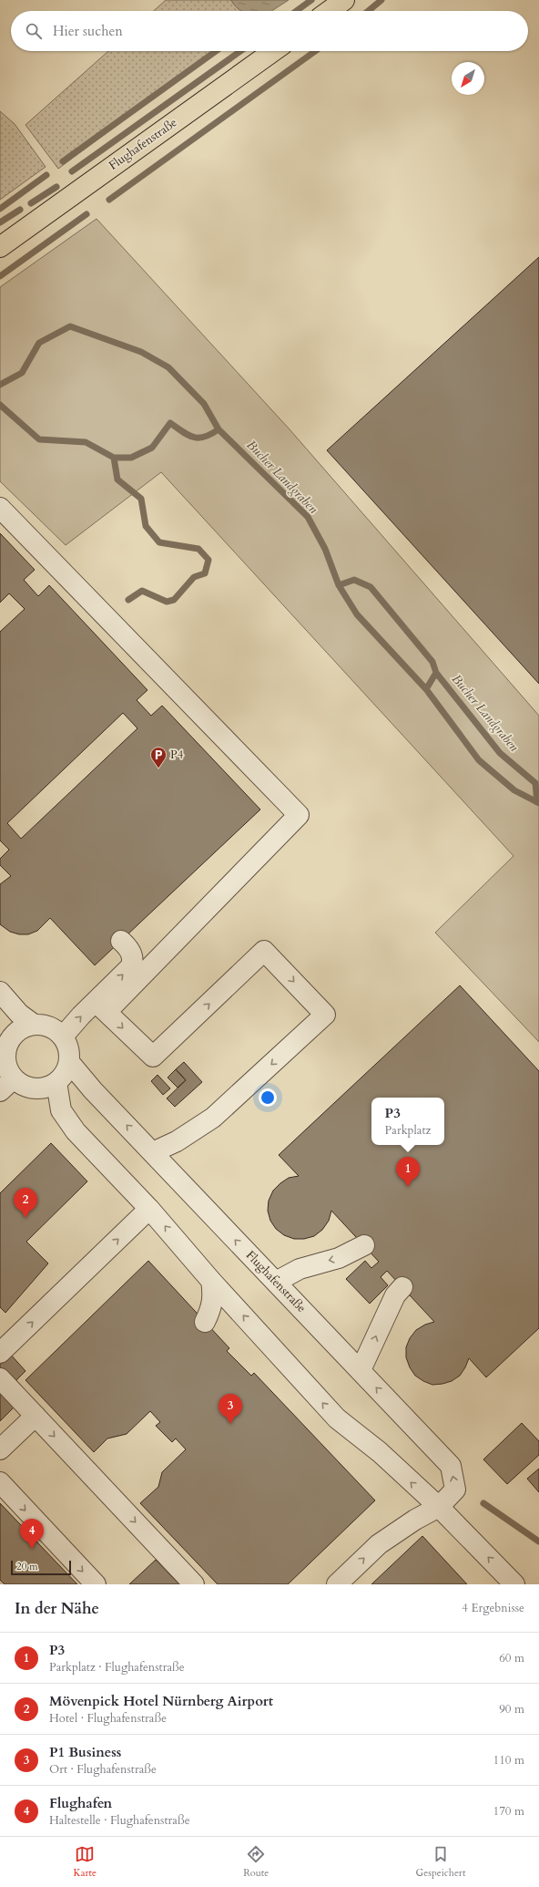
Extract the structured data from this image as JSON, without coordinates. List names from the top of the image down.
{
  "streets": {
    "main road": ["Flughafenstraße"]
  },
  "water": ["Bucher Landgraben"],
  "places": {
    "parking": ["P4"]
  },
  "scale_bar": "20 m",
  "north": "bottom left",
  "page": {
    "search": "Hier suchen",
    "popup": ["P3", "Parkplatz"],
    "pins": [
      "1",
      "2",
      "3",
      "4"
    ],
    "scale": "20 m",
    "heading": ["In der Nähe", "4 Ergebnisse"],
    "list": [
      {
        "mark": "1",
        "name": "P3",
        "note": "Parkplatz · Flughafenstraße",
        "value": "60 m"
      },
      {
        "mark": "2",
        "name": "Mövenpick Hotel Nürnberg Airport",
        "note": "Hotel · Flughafenstraße",
        "value": "90 m"
      },
      {
        "mark": "3",
        "name": "P1 Business",
        "note": "Ort · Flughafenstraße",
        "value": "110 m"
      },
      {
        "mark": "4",
        "name": "Flughafen",
        "note": "Haltestelle · Flughafenstraße",
        "value": "170 m"
      }
    ],
    "nav": ["Karte", "Route", "Gespeichert"]
  }
}
